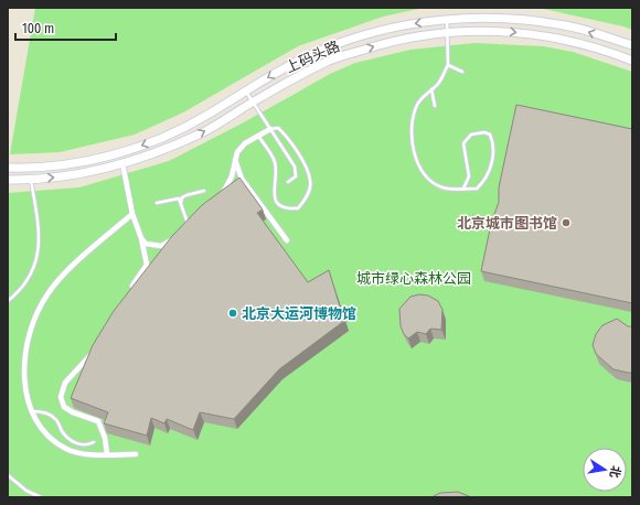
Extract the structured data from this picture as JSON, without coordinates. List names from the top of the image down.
{
  "streets": {
    "main road": ["上码头路"]
  },
  "parks": ["城市绿心森林公园"],
  "places": ["北京城市图书馆", "北京大运河博物馆"],
  "scale_bar": "100 m",
  "north": "right"
}
